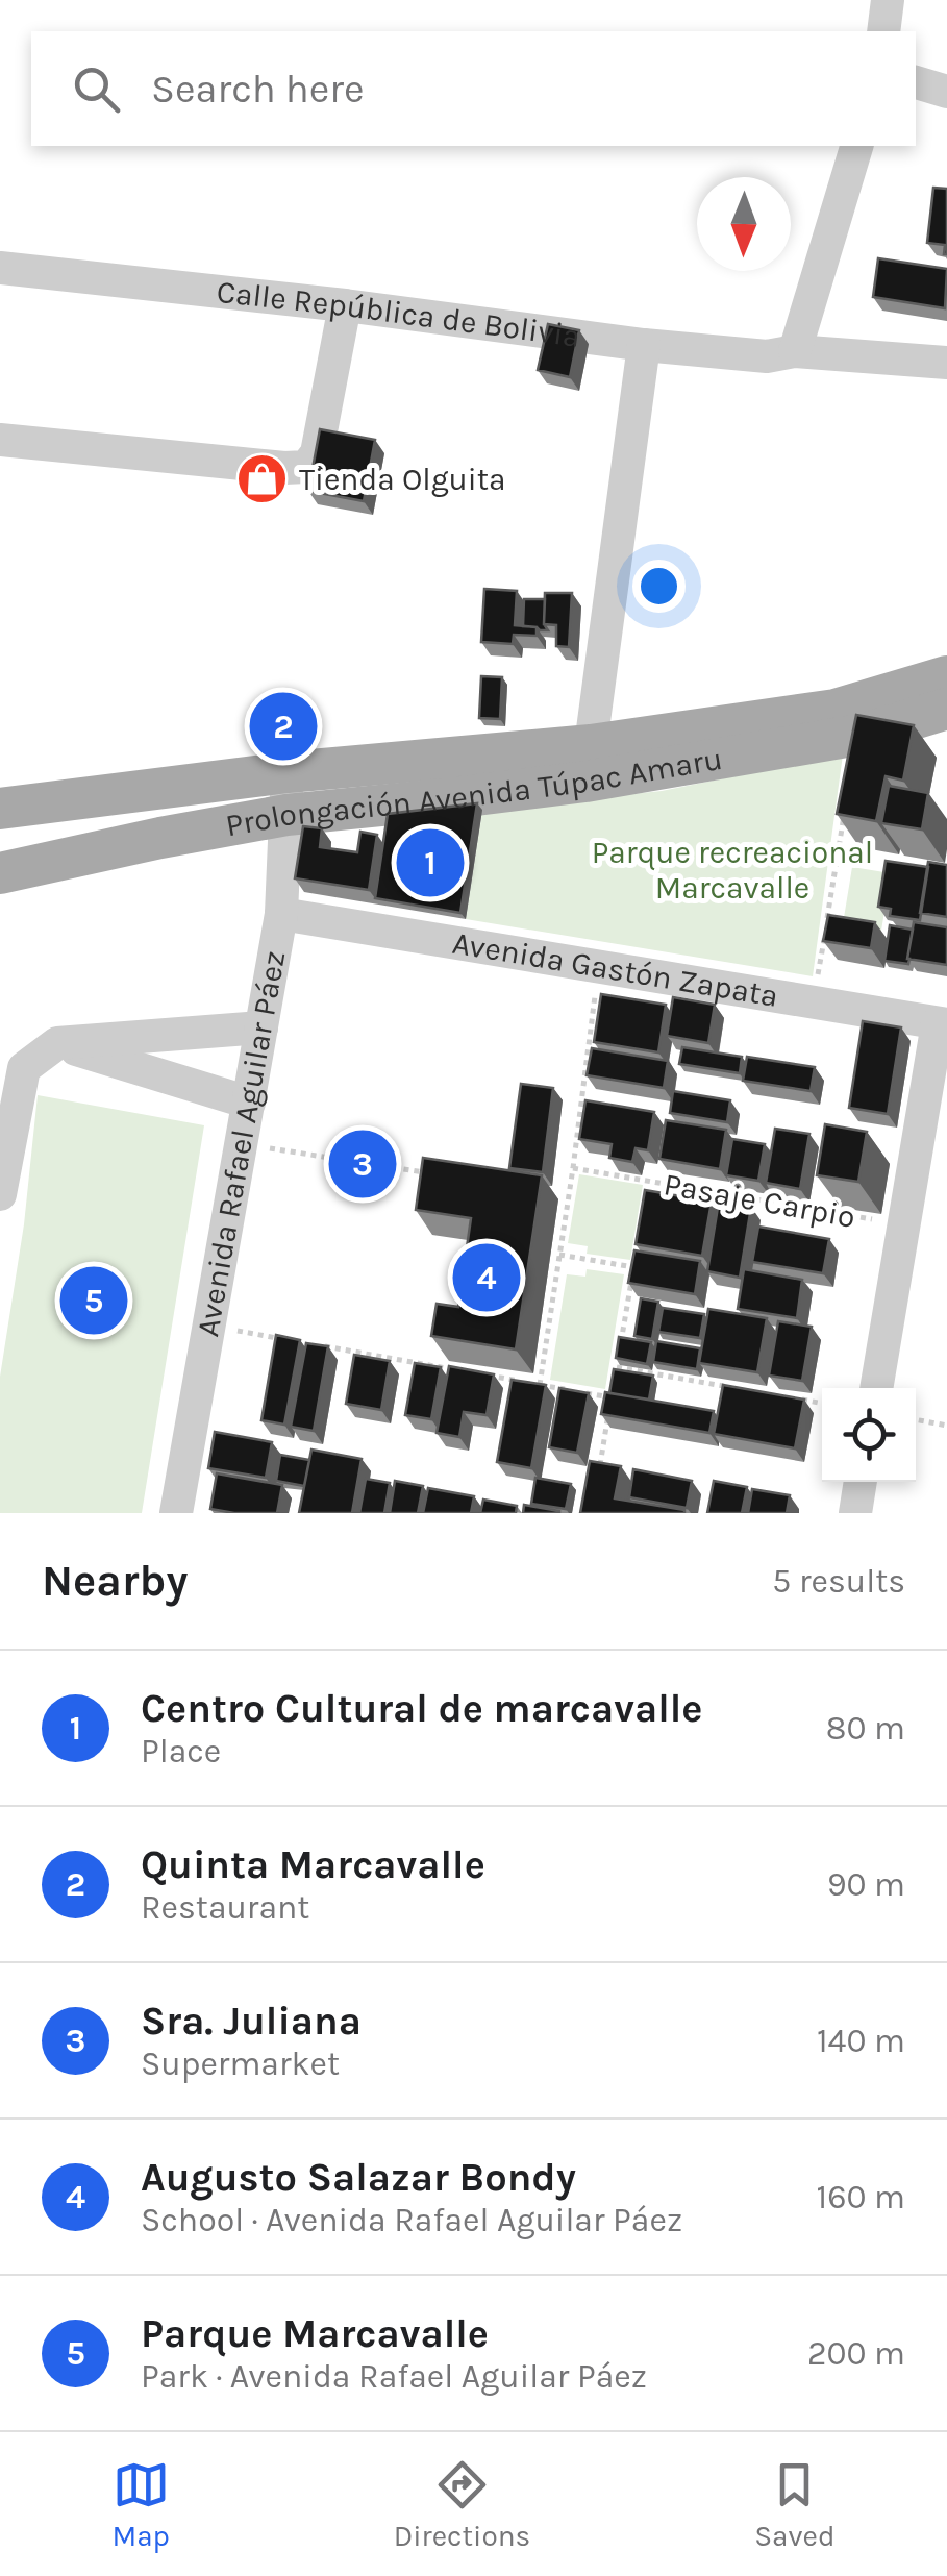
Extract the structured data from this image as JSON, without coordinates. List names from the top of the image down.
{
  "streets": {
    "main road": ["Prolongación Avenida Túpac Amaru"],
    "street": ["Calle República de Bolivia", "Avenida Gastón Zapata", "Avenida Rafael Aguilar Páez"],
    "path": ["Pasaje Carpio"]
  },
  "crossings": [
    ["Prolongación Avenida Túpac Amaru", "Avenida Rafael Aguilar Páez"],
    ["Avenida Gastón Zapata", "Avenida Rafael Aguilar Páez"]
  ],
  "parks": ["Parque recreacional Marcavalle"],
  "places": {
    "shop": ["Tienda Olguita"]
  },
  "north": "bottom",
  "page": {
    "search": "Search here",
    "pins": [
      "2",
      "1",
      "3",
      "4",
      "5"
    ],
    "heading": ["Nearby", "5 results"],
    "list": [
      {
        "mark": "1",
        "name": "Centro Cultural de marcavalle",
        "note": "Place",
        "value": "80 m"
      },
      {
        "mark": "2",
        "name": "Quinta Marcavalle",
        "note": "Restaurant",
        "value": "90 m"
      },
      {
        "mark": "3",
        "name": "Sra. Juliana",
        "note": "Supermarket",
        "value": "140 m"
      },
      {
        "mark": "4",
        "name": "Augusto Salazar Bondy",
        "note": "School · Avenida Rafael Aguilar Páez",
        "value": "160 m"
      },
      {
        "mark": "5",
        "name": "Parque Marcavalle",
        "note": "Park · Avenida Rafael Aguilar Páez",
        "value": "200 m"
      }
    ],
    "nav": ["Map", "Directions", "Saved"]
  }
}
